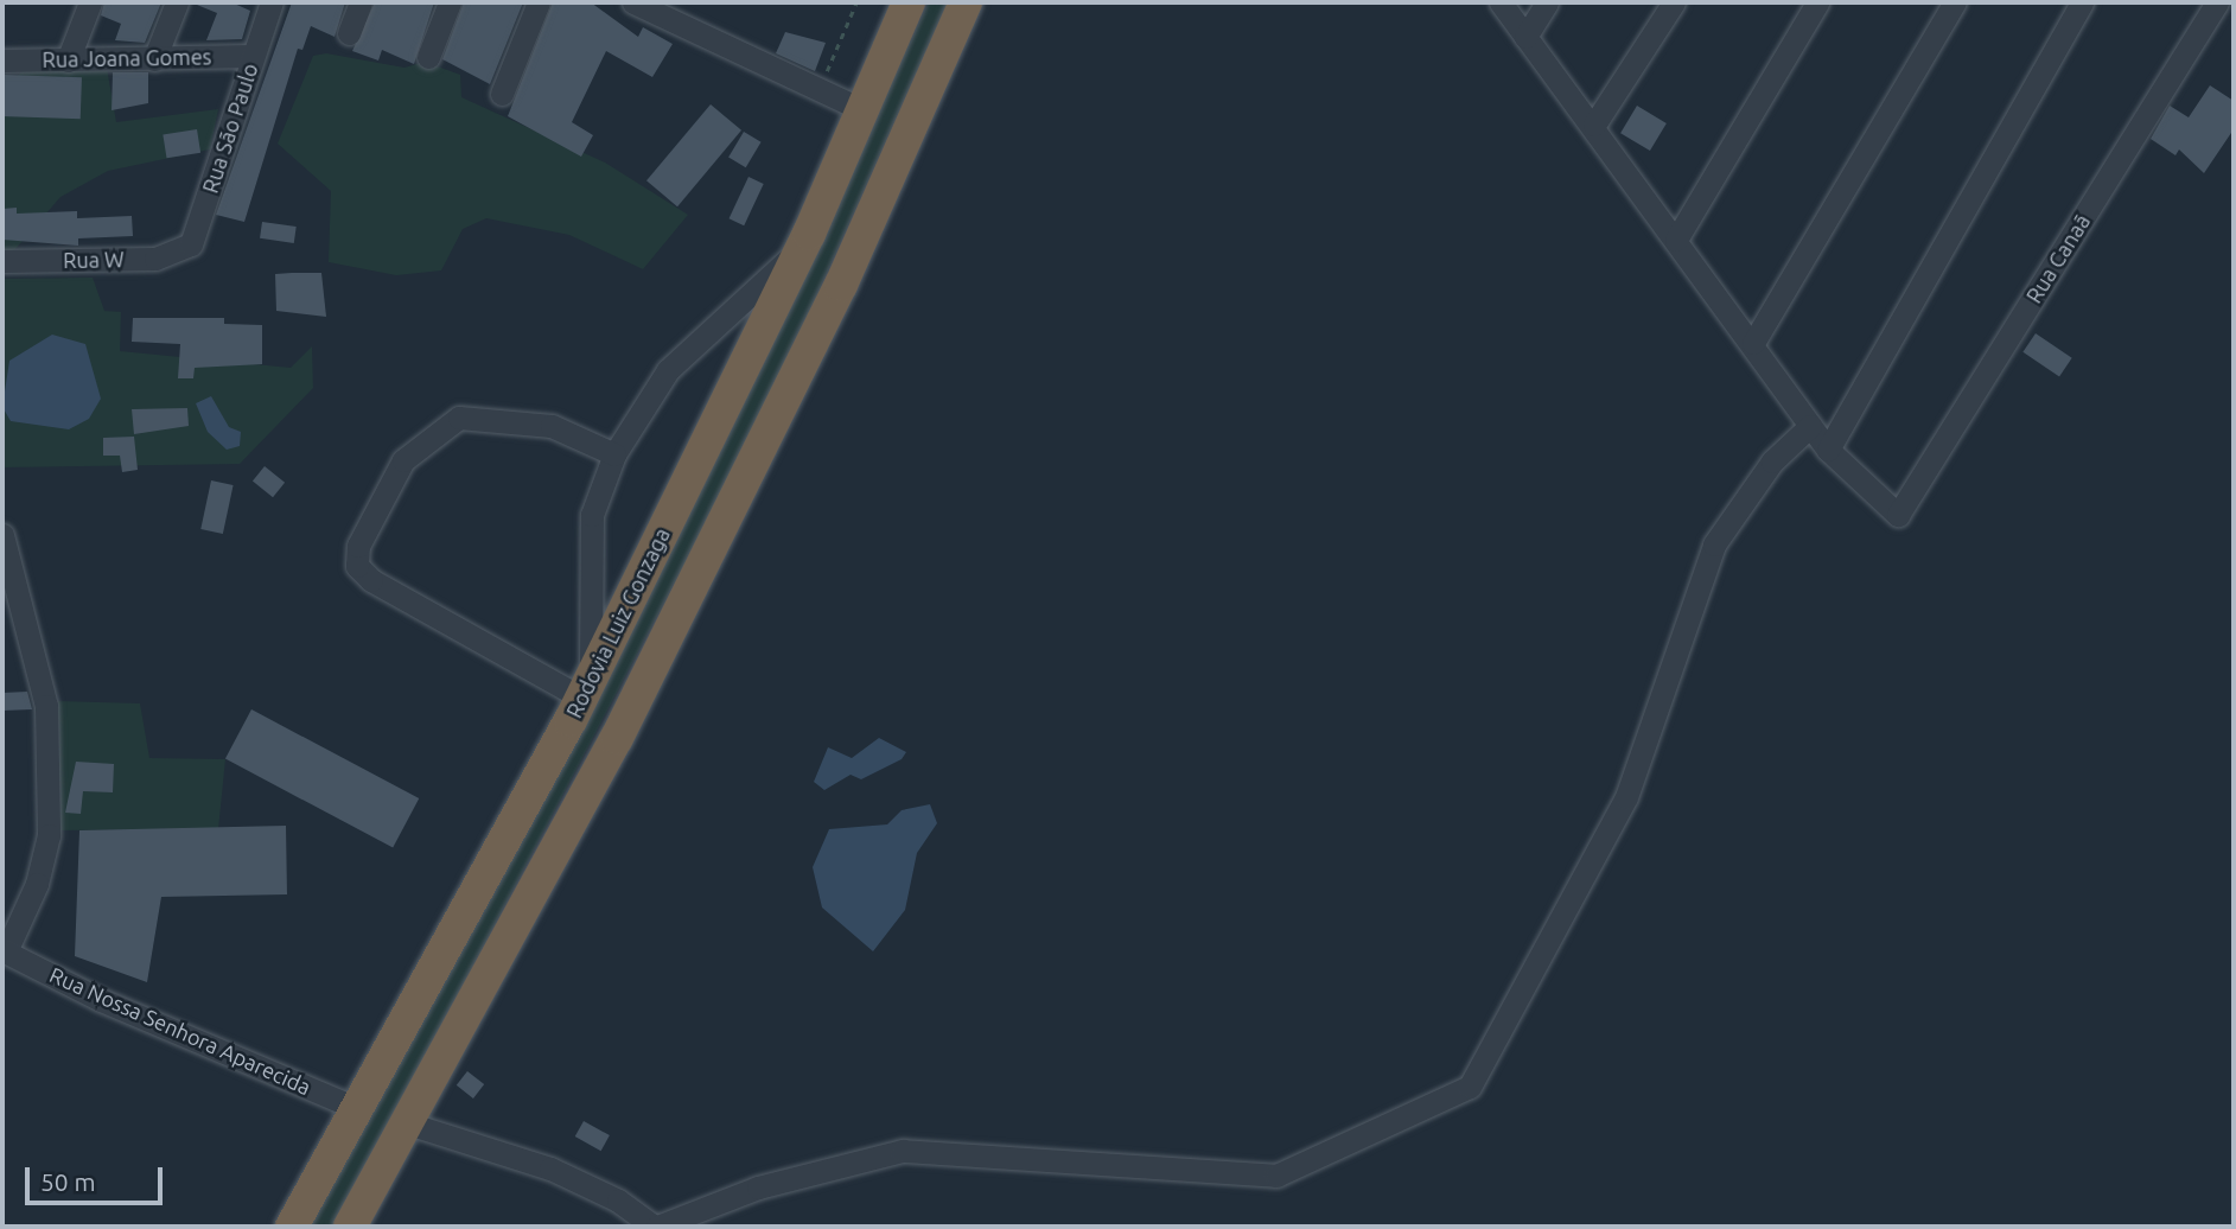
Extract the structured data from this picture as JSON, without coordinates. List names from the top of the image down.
{
  "streets": {
    "highway": ["Rodovia Luiz Gonzaga"],
    "street": [
      "Rua Joana Gomes",
      "Rua São Paulo",
      "Rua Canaã",
      "Rua W",
      "Rua Nossa Senhora Aparecida"
    ]
  },
  "crossings": [
    ["Rua Joana Gomes", "Rua São Paulo"],
    ["Rua São Paulo", "Rua W"],
    ["Rodovia Luiz Gonzaga", "Rua Nossa Senhora Aparecida"]
  ],
  "scale_bar": "50 m"
}
